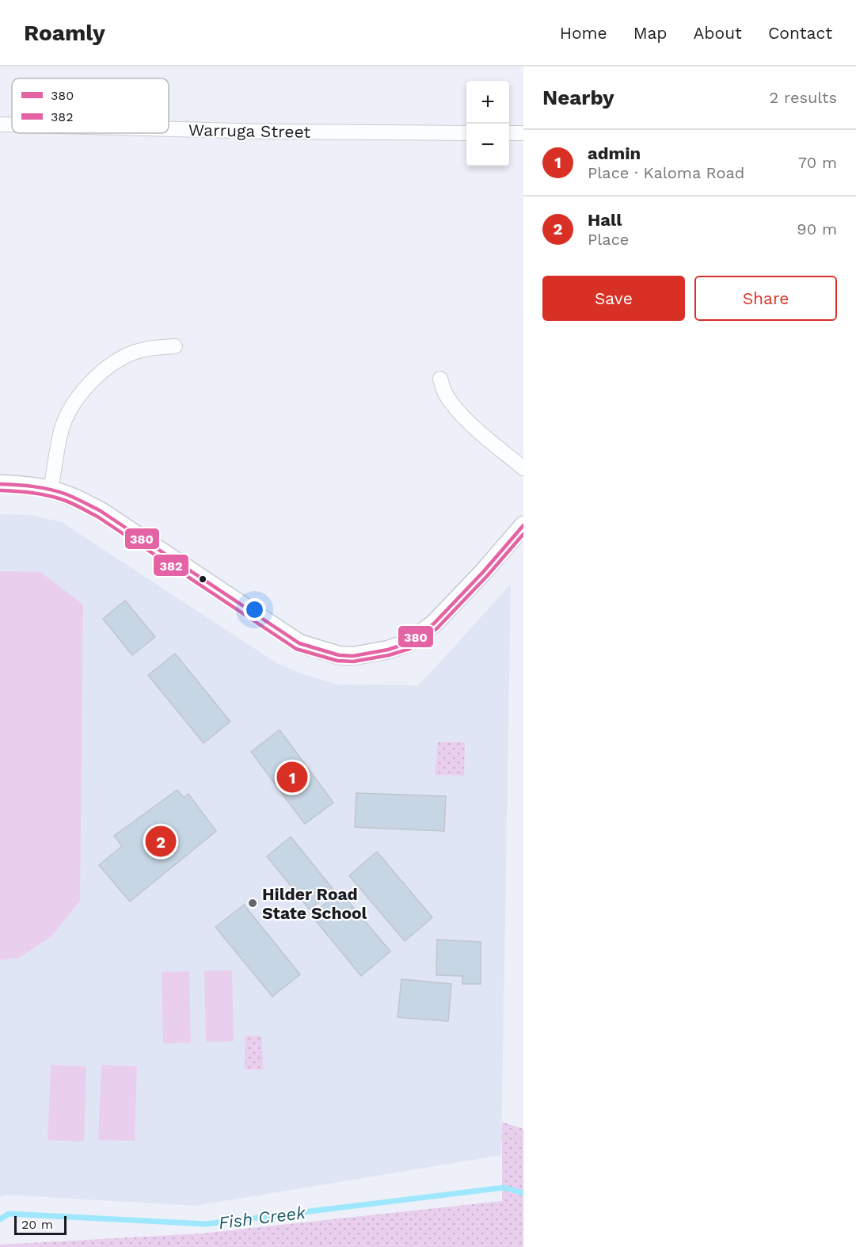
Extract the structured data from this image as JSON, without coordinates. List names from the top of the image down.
{
  "streets": {
    "street": ["Warruga Street"]
  },
  "water": ["Fish Creek"],
  "places": ["Hilder Road State School"],
  "lines": ["transit line 380", "transit line 382"],
  "legend": ["380", "382"],
  "scale_bar": "20 m",
  "page": {
    "header": "Roamly",
    "nav": [
      "Home",
      "Map",
      "About",
      "Contact"
    ],
    "heading": ["Nearby", "2 results"],
    "map_buttons": ["+", "−"],
    "list": [
      {
        "mark": "1",
        "name": "admin",
        "note": "Place · Kaloma Road",
        "value": "70 m"
      },
      {
        "mark": "2",
        "name": "Hall",
        "note": "Place",
        "value": "90 m"
      }
    ],
    "buttons": ["Save", "Share"],
    "pins": ["1", "2"],
    "scale": "20 m"
  }
}
